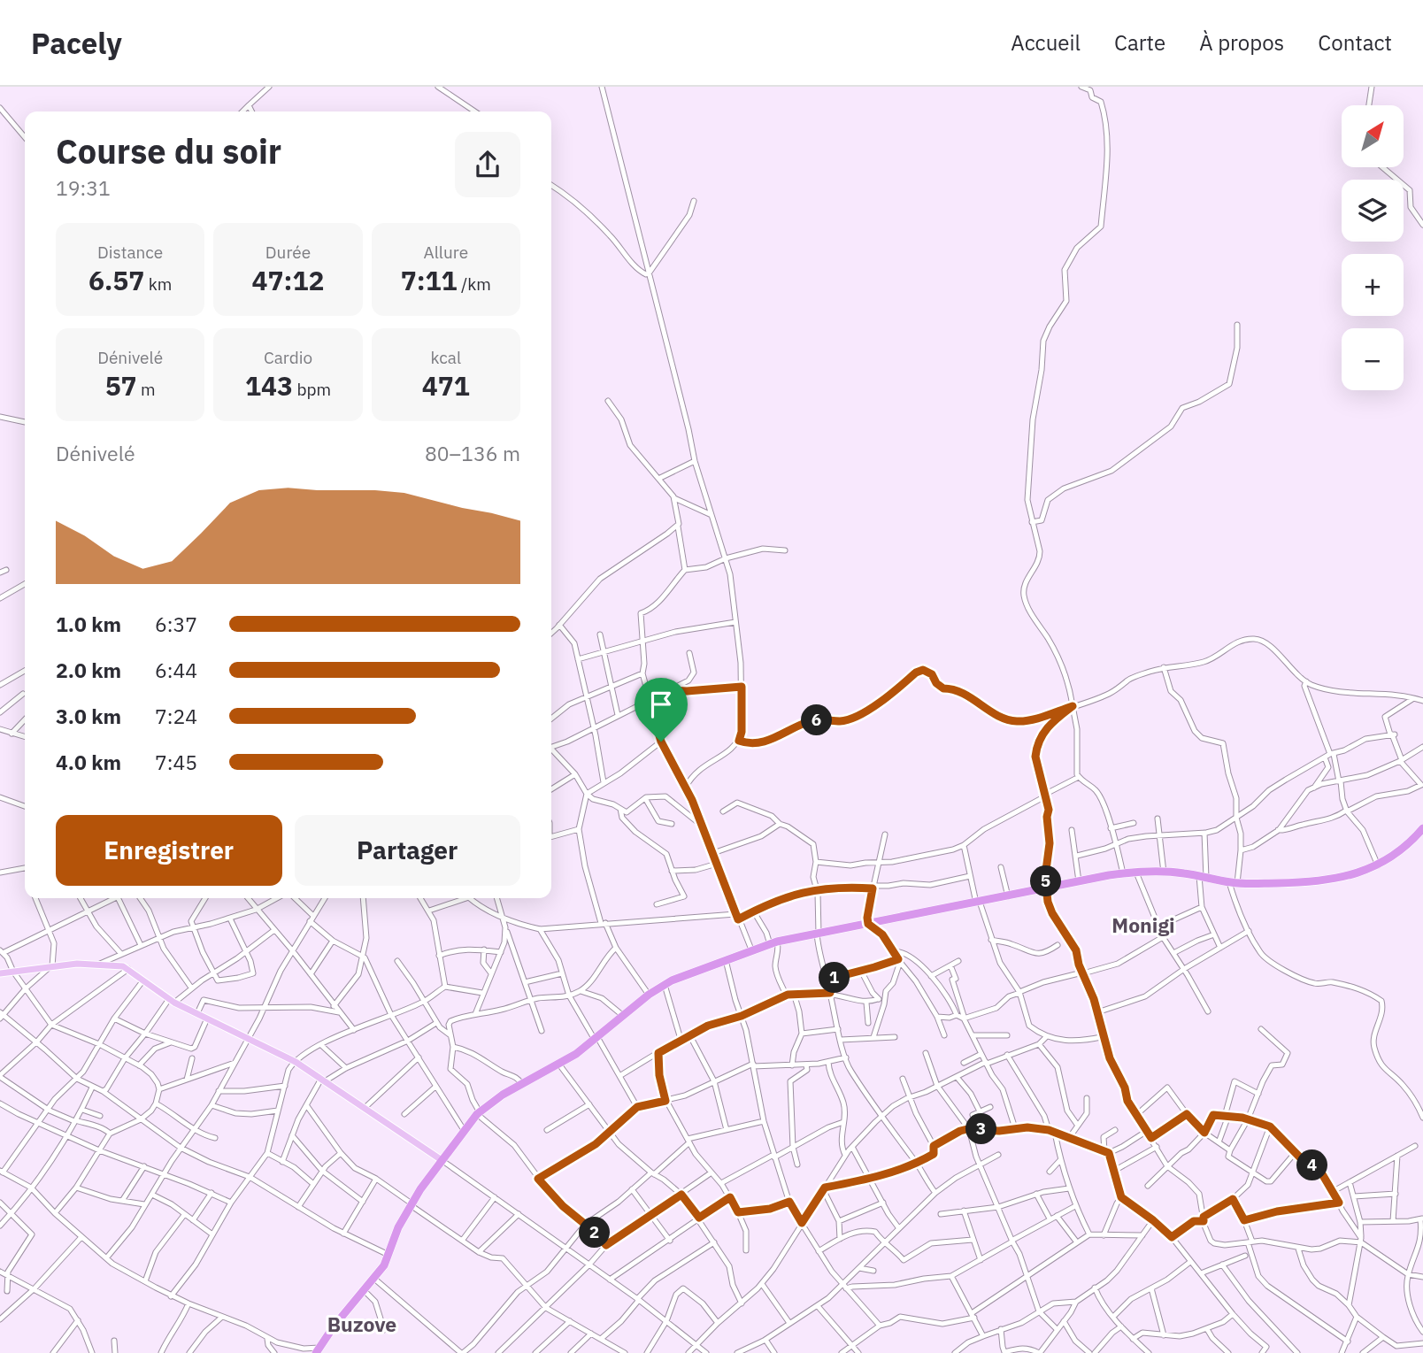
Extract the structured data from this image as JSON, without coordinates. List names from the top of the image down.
{
  "districts": ["Monigi", "Buzove"],
  "north": "top right",
  "page": {
    "header": "Pacely",
    "nav": [
      "Accueil",
      "Carte",
      "À propos",
      "Contact"
    ],
    "map_buttons": ["+", "−"],
    "heading": ["Course du soir", "19:31"],
    "stats": [
      ["Distance", "6.57 km"],
      ["Durée", "47:12"],
      ["Allure", "7:11 /km"],
      ["Dénivelé", "57 m"],
      ["Cardio", "143 bpm"],
      ["kcal", "471"]
    ],
    "chart": ["Dénivelé", "80–136 m"],
    "list": [
      {
        "name": "1.0 km",
        "note": "6:37"
      },
      {
        "name": "2.0 km",
        "note": "6:44"
      },
      {
        "name": "3.0 km",
        "note": "7:24"
      },
      {
        "name": "4.0 km",
        "note": "7:45"
      }
    ],
    "pins": [
      "6",
      "5",
      "1",
      "3",
      "4",
      "2"
    ],
    "buttons": ["Enregistrer", "Partager"]
  }
}
